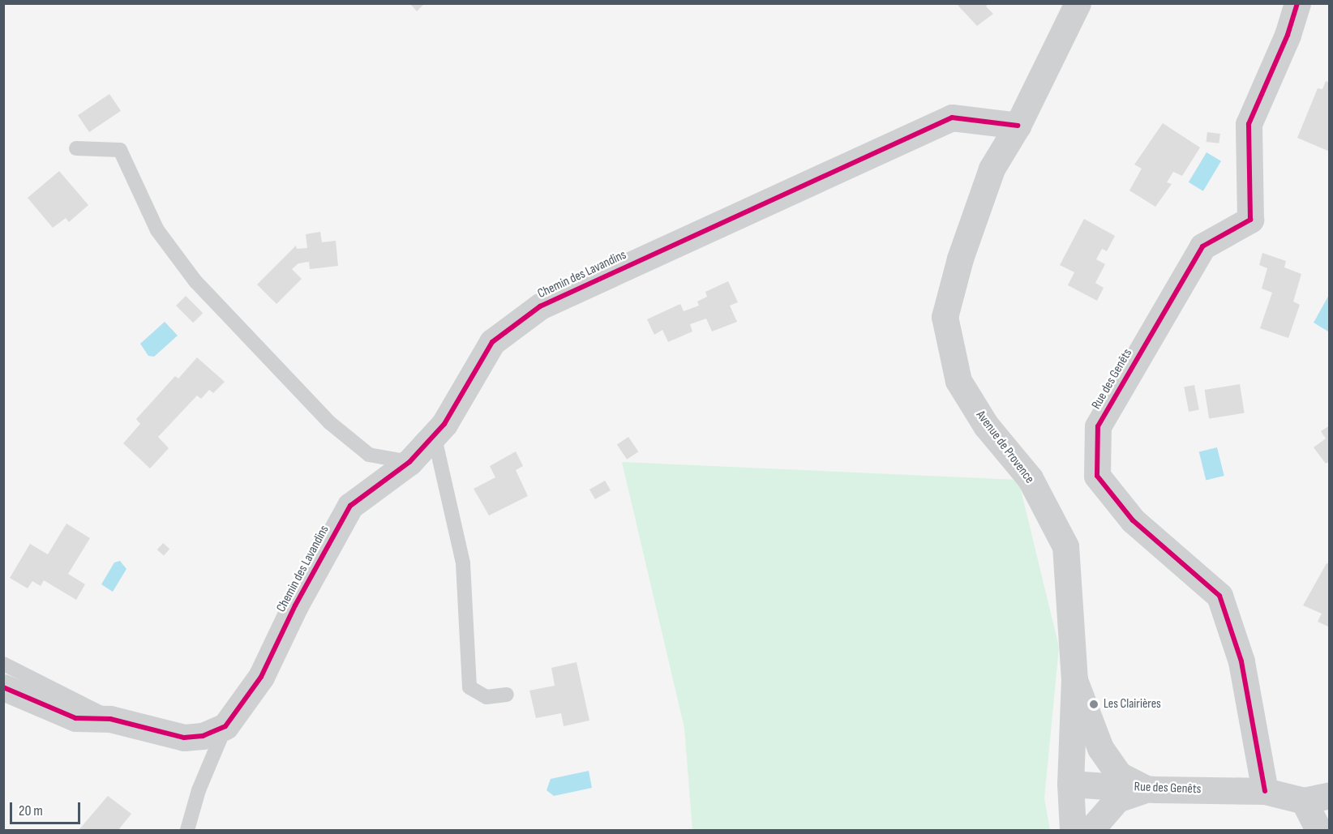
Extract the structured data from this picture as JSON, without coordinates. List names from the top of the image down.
{
  "streets": {
    "street": ["Chemin des Lavandins", "Rue des Genêts", "Avenue de Provence"]
  },
  "crossings": [
    ["Chemin des Lavandins", "Avenue de Provence"],
    ["Rue des Genêts", "Avenue de Provence"]
  ],
  "places": ["Les Clairières"],
  "scale_bar": "20 m"
}
